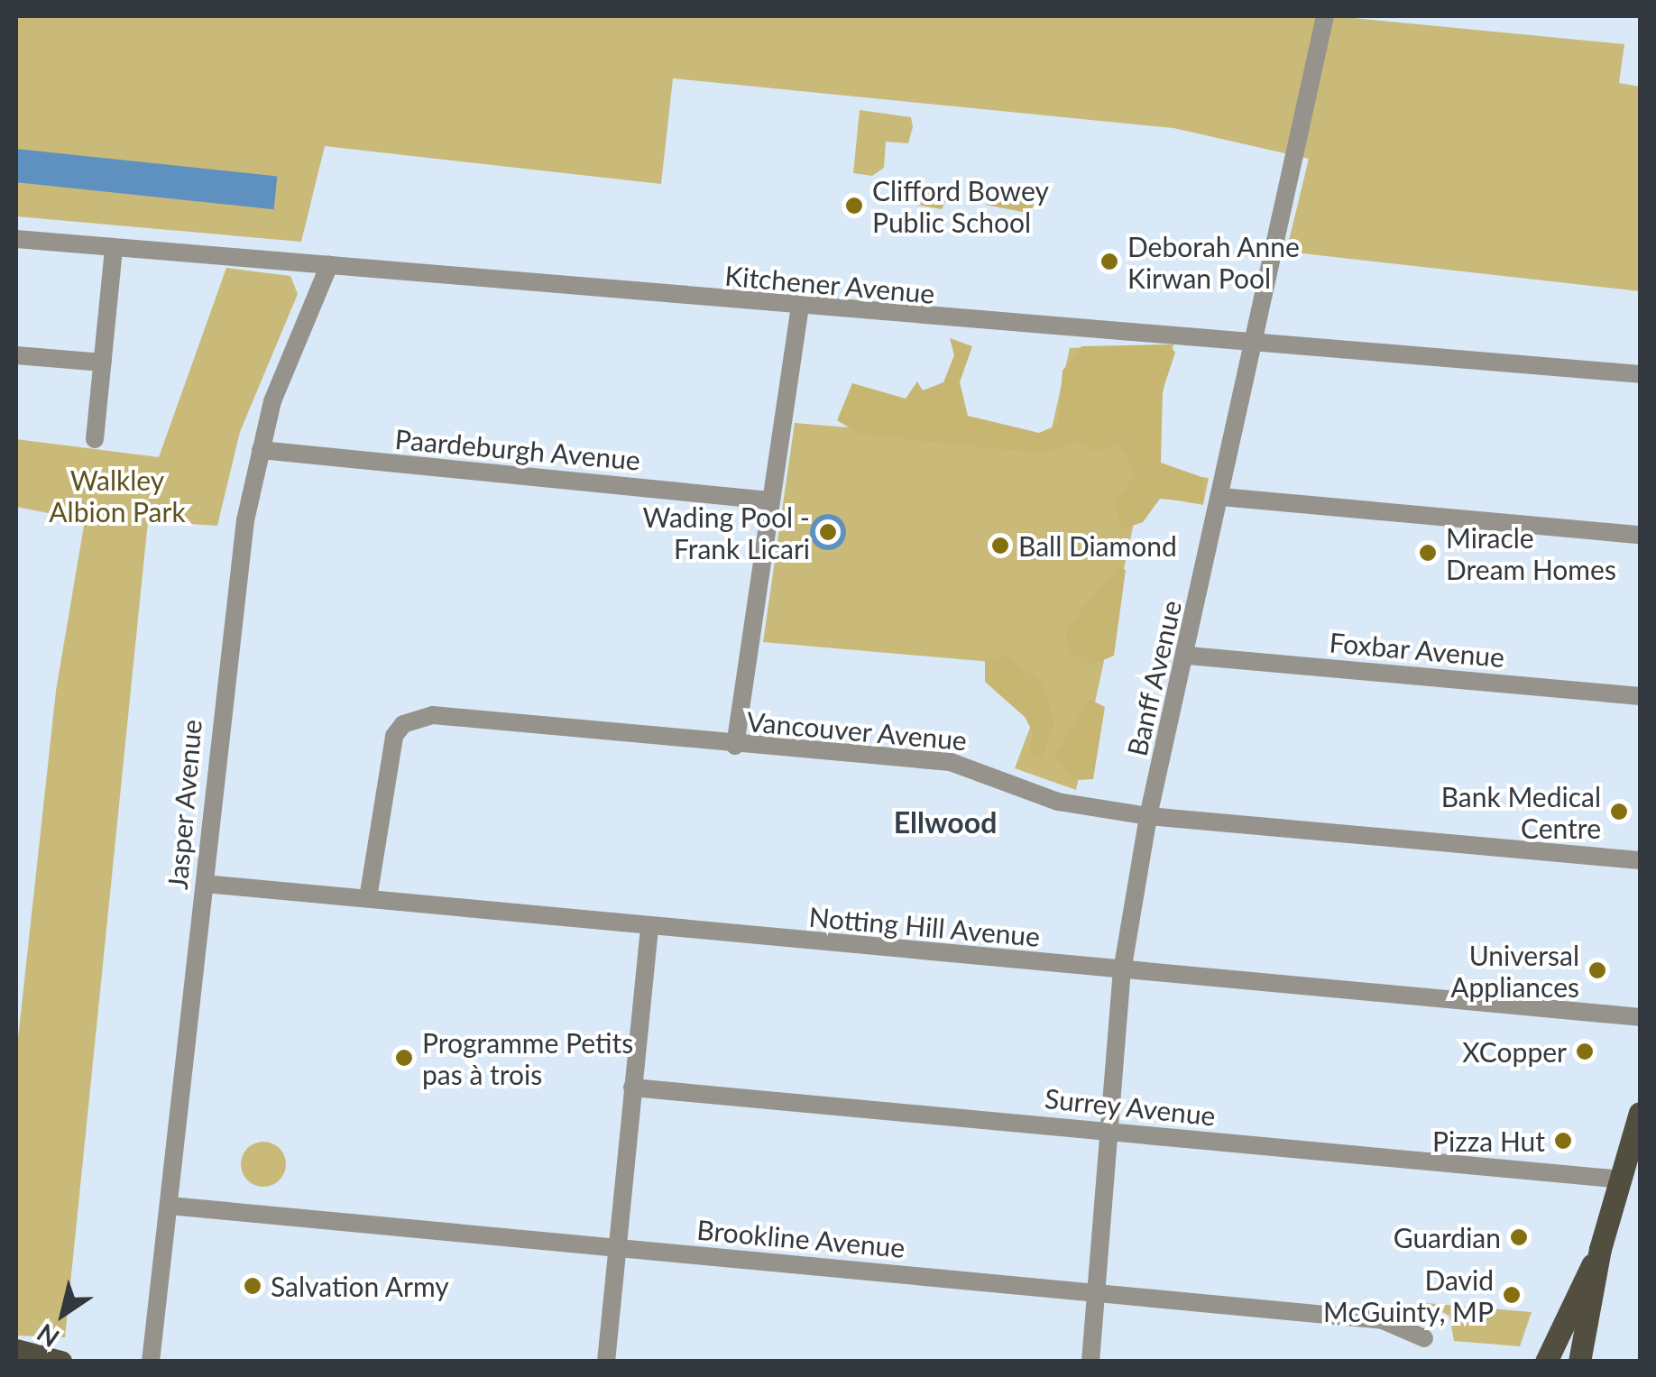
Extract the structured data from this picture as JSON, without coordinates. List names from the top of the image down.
{
  "streets": {
    "street": [
      "Kitchener Avenue",
      "Paardeburgh Avenue",
      "Foxbar Avenue",
      "Banff Avenue",
      "Vancouver Avenue",
      "Jasper Avenue",
      "Notting Hill Avenue",
      "Surrey Avenue",
      "Brookline Avenue"
    ]
  },
  "crossings": [
    ["Kitchener Avenue", "Banff Avenue"],
    ["Kitchener Avenue", "Jasper Avenue"],
    ["Paardeburgh Avenue", "Jasper Avenue"],
    ["Foxbar Avenue", "Banff Avenue"],
    ["Banff Avenue", "Vancouver Avenue"],
    ["Banff Avenue", "Notting Hill Avenue"],
    ["Banff Avenue", "Surrey Avenue"],
    ["Banff Avenue", "Brookline Avenue"],
    ["Vancouver Avenue", "Notting Hill Avenue"],
    ["Jasper Avenue", "Notting Hill Avenue"],
    ["Jasper Avenue", "Brookline Avenue"]
  ],
  "districts": ["Ellwood"],
  "parks": ["Walkley Albion Park"],
  "places": [
    "Clifford Bowey Public School",
    "Deborah Anne Kirwan Pool",
    "Wading Pool - Frank Licari",
    "Ball Diamond",
    "Miracle Dream Homes",
    "Bank Medical Centre",
    "Universal Appliances",
    "XCopper",
    "Programme Petits pas à trois",
    "Pizza Hut",
    "Guardian",
    "Salvation Army",
    "David McGuinty, MP"
  ],
  "north": "bottom left"
}
